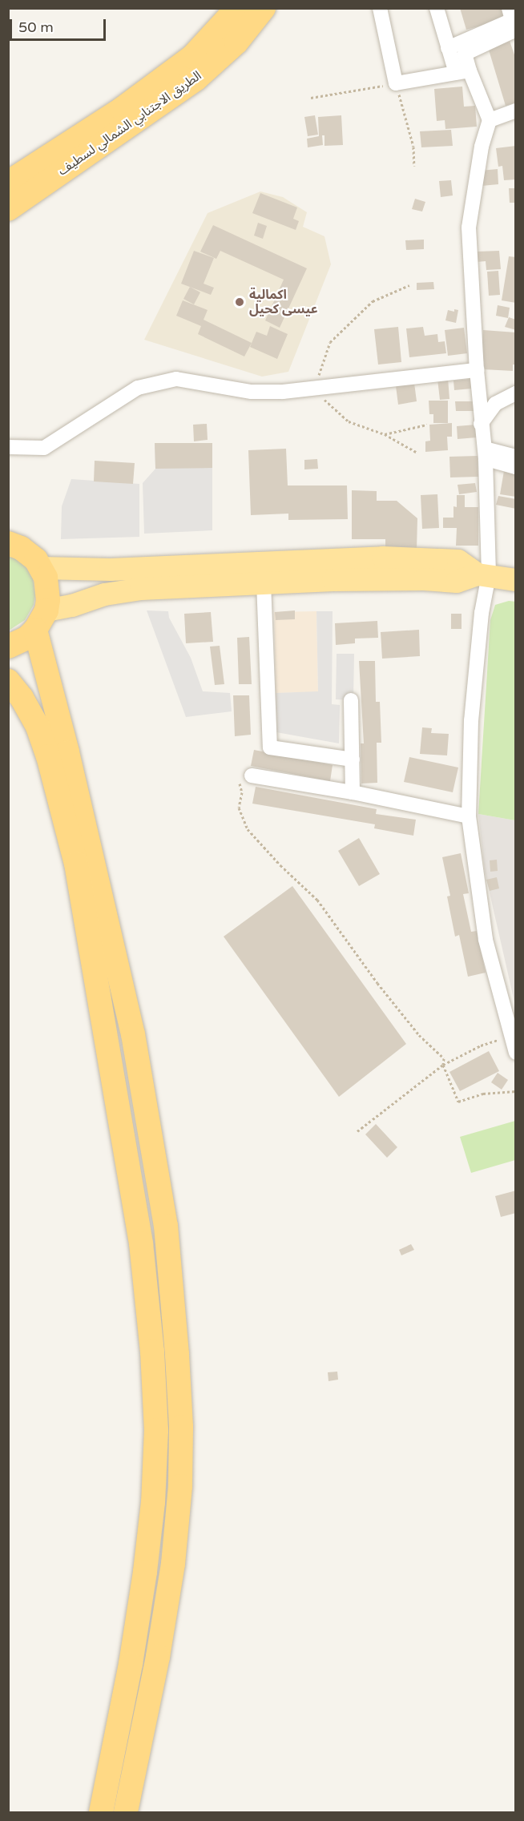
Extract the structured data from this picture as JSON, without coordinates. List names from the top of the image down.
{
  "streets": {
    "highway": ["الطريق الاجتنابي الشمالي لسطيف"]
  },
  "places": ["اكمالية عيسى كحيل"],
  "scale_bar": "50 m"
}
